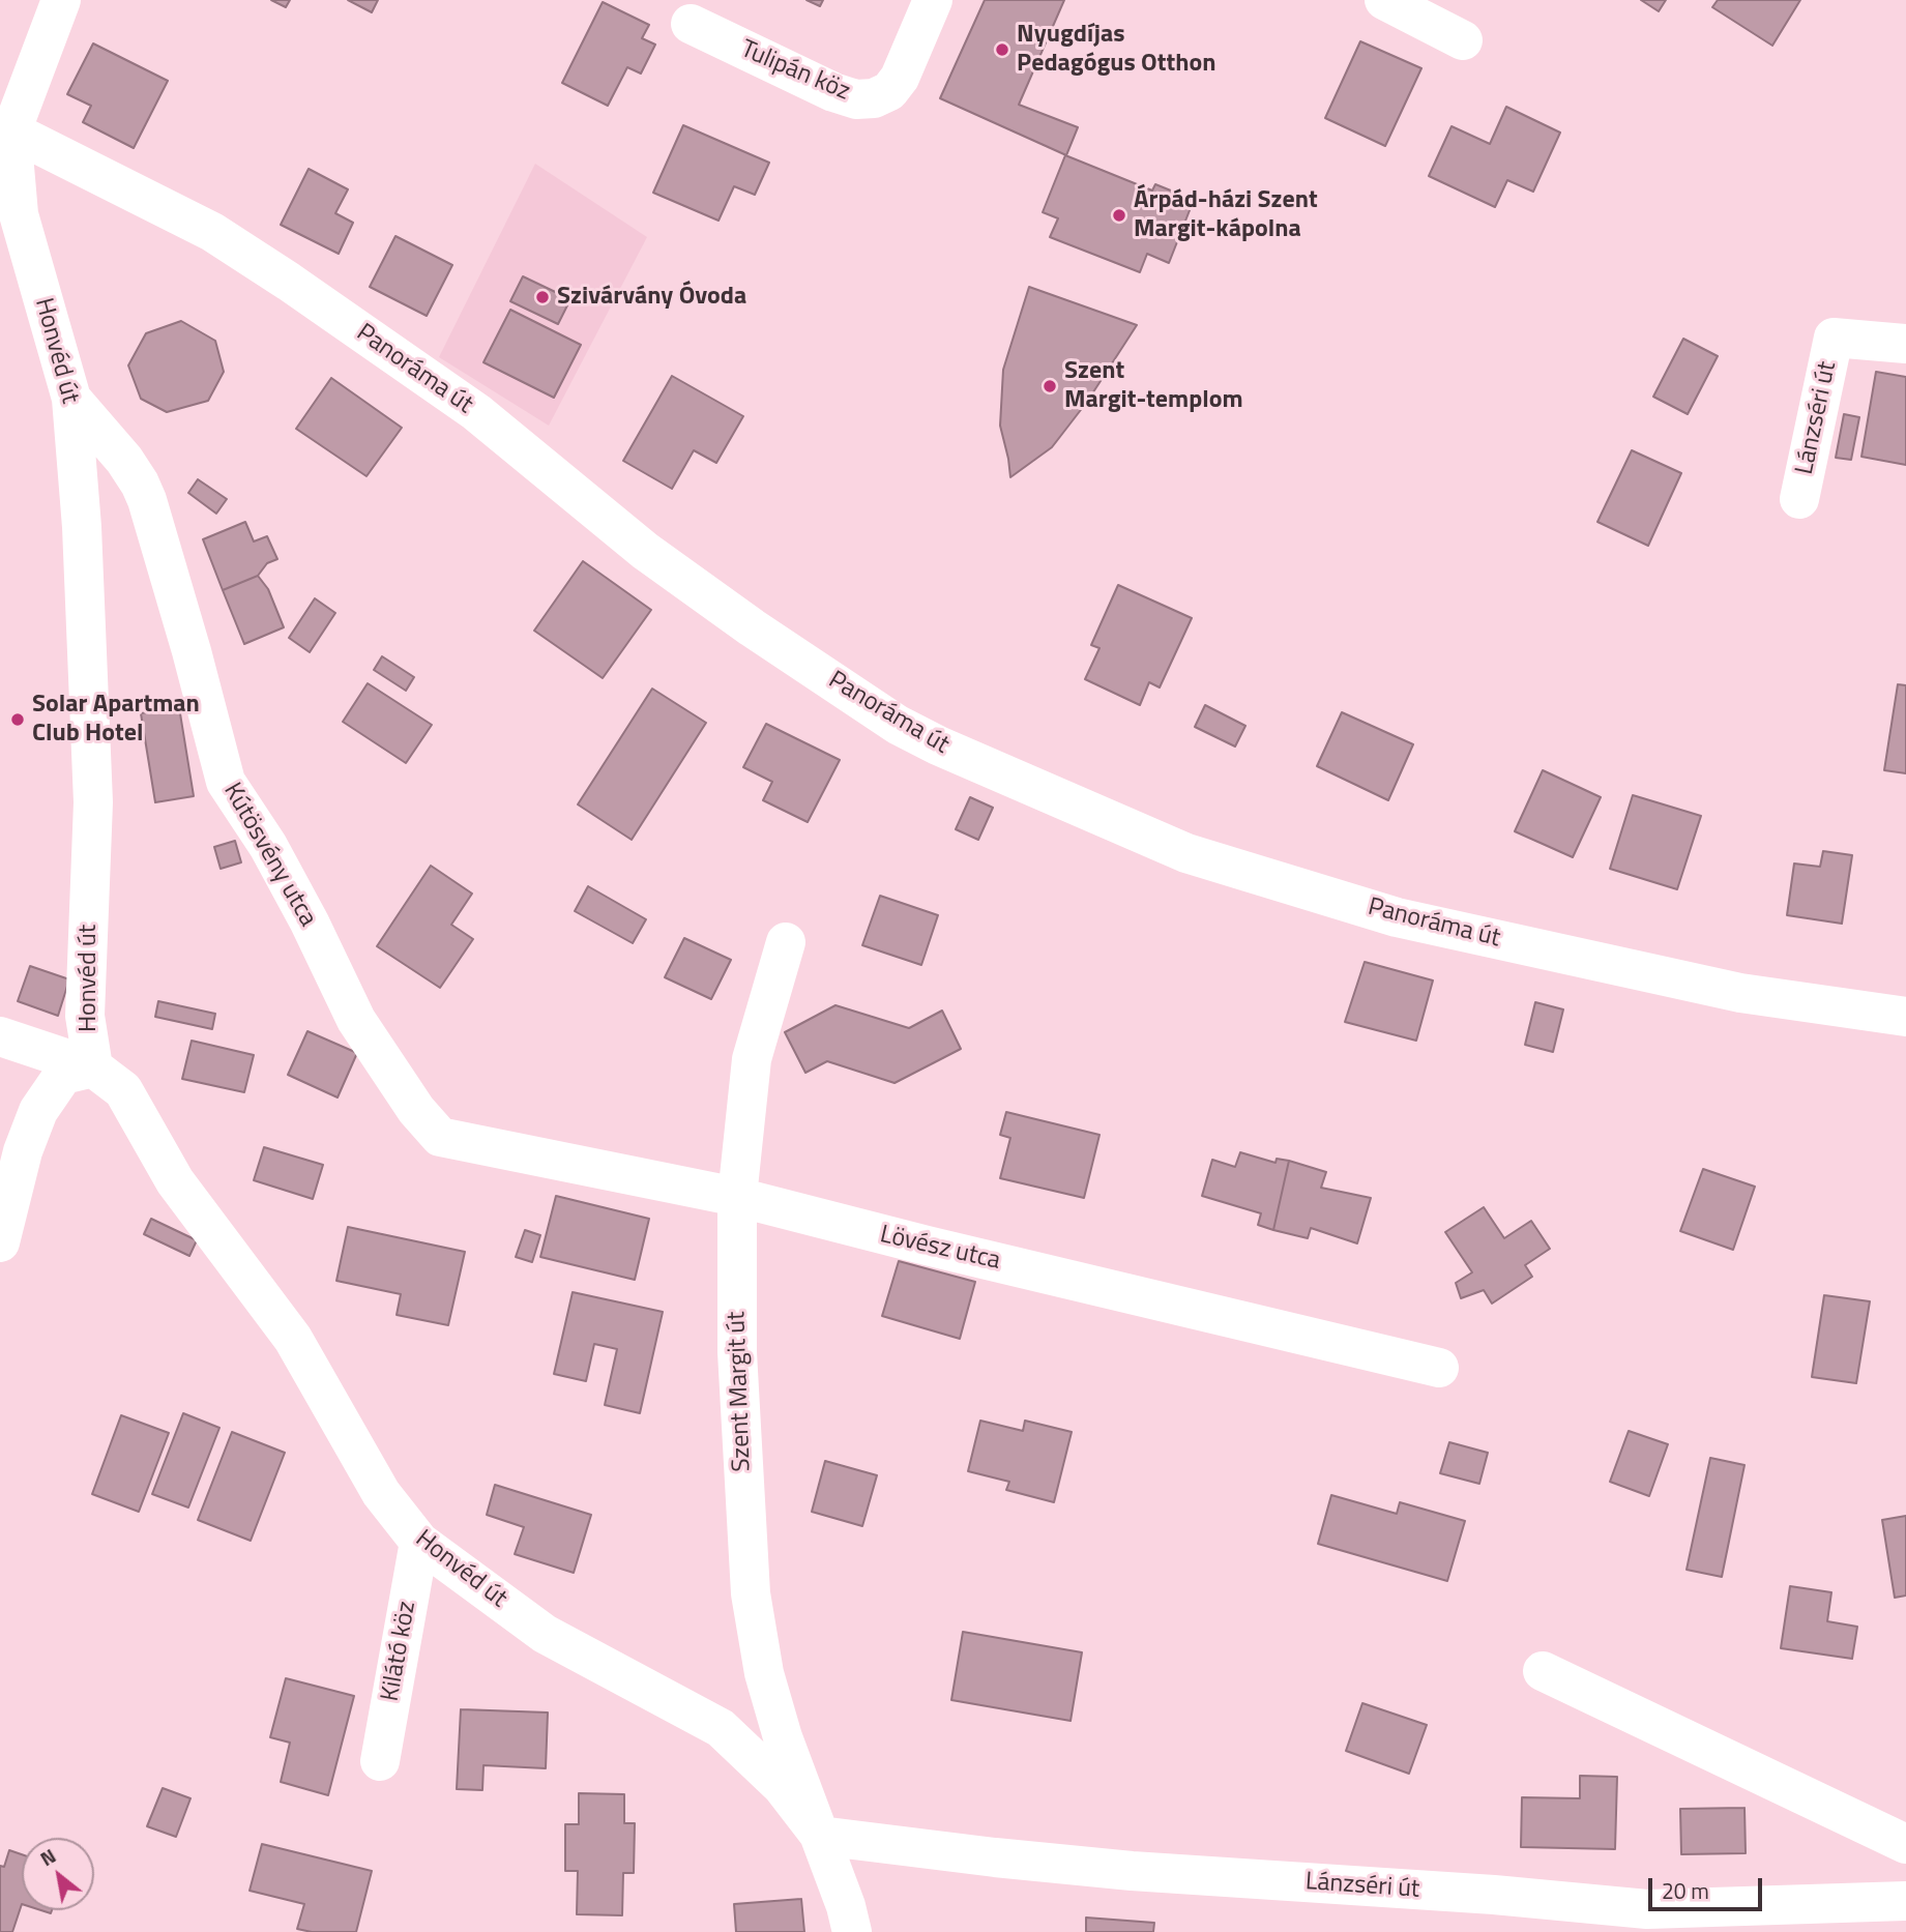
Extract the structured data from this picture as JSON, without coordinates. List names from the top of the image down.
{
  "streets": {
    "street": [
      "Tulipán köz",
      "Honvéd út",
      "Panoráma út",
      "Lánzséri út",
      "Kútösvény utca",
      "Lövész utca",
      "Szent Margit út",
      "Kilátó köz"
    ]
  },
  "crossings": [
    ["Honvéd út", "Panoráma út"],
    ["Honvéd út", "Lánzséri út"],
    ["Honvéd út", "Kútösvény utca"],
    ["Honvéd út", "Szent Margit út"],
    ["Honvéd út", "Kilátó köz"],
    ["Lánzséri út", "Szent Margit út"],
    ["Kútösvény utca", "Lövész utca"],
    ["Lövész utca", "Szent Margit út"]
  ],
  "places": [
    "Nyugdíjas Pedagógus Otthon",
    "Árpád-házi Szent Margit-kápolna",
    "Szivárvány Óvoda",
    "Szent Margit-templom",
    "Solar Apartman Club Hotel"
  ],
  "scale_bar": "20 m",
  "north": "top left"
}
